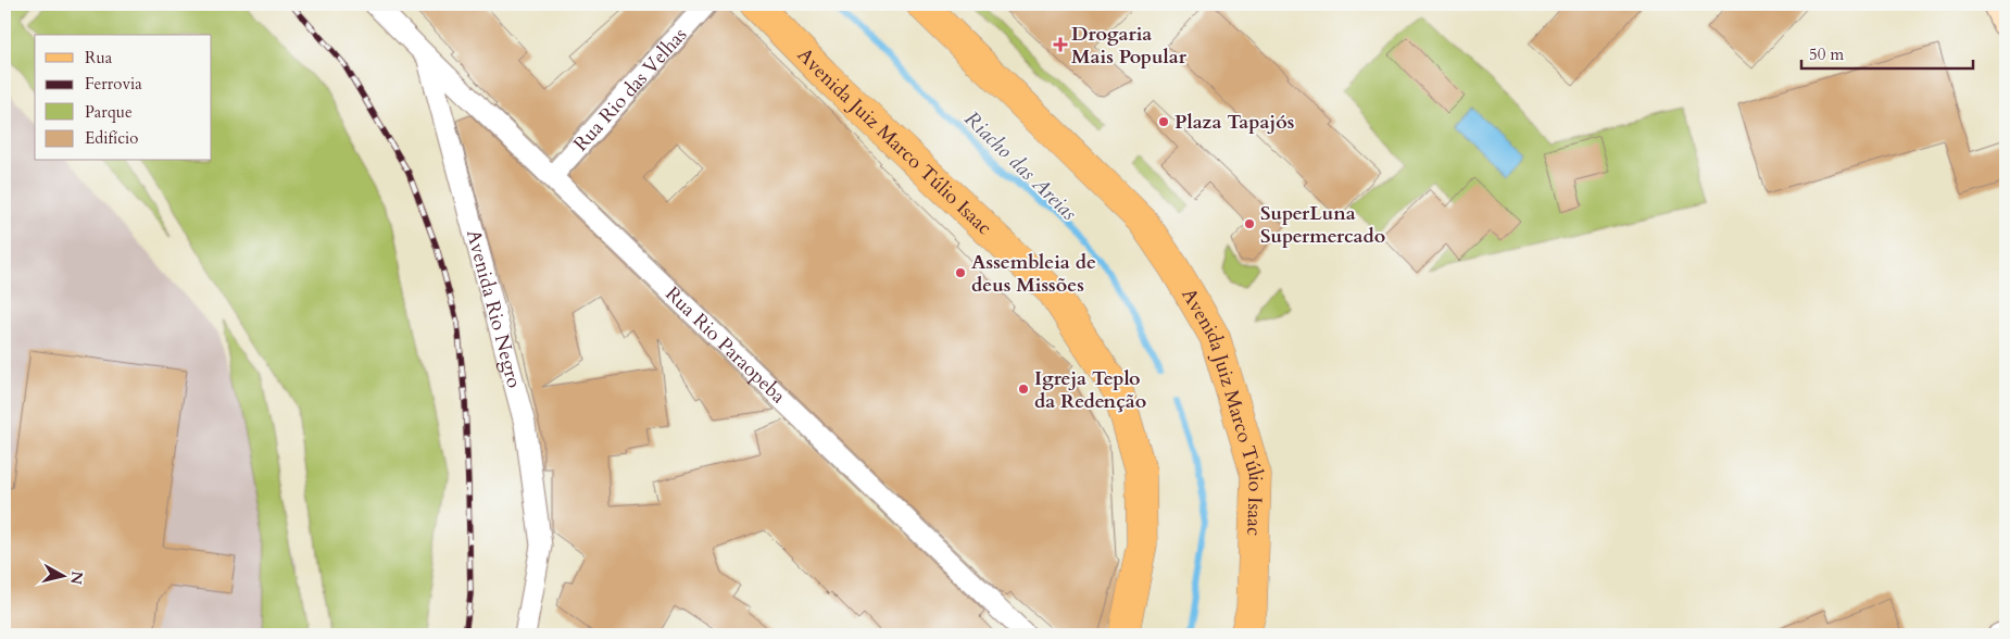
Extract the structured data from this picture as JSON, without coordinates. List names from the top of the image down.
{
  "streets": {
    "main road": ["Avenida Juiz Marco Túlio Isaac"],
    "street": ["Rua Rio das Velhas", "Avenida Rio Negro", "Rua Rio Paraopeba"]
  },
  "crossings": [
    ["Rua Rio das Velhas", "Rua Rio Paraopeba"],
    ["Avenida Rio Negro", "Rua Rio Paraopeba"]
  ],
  "water": ["Riacho das Areias"],
  "places": {
    "health": ["Drogaria Mais Popular"],
    "other": [
      "Plaza Tapajós",
      "SuperLuna Supermercado",
      "Assembleia de deus Missões",
      "Igreja Teplo da Redenção"
    ]
  },
  "legend": [
    "Rua",
    "Ferrovia",
    "Parque",
    "Edifício"
  ],
  "scale_bar": "50 m",
  "north": "right"
}
